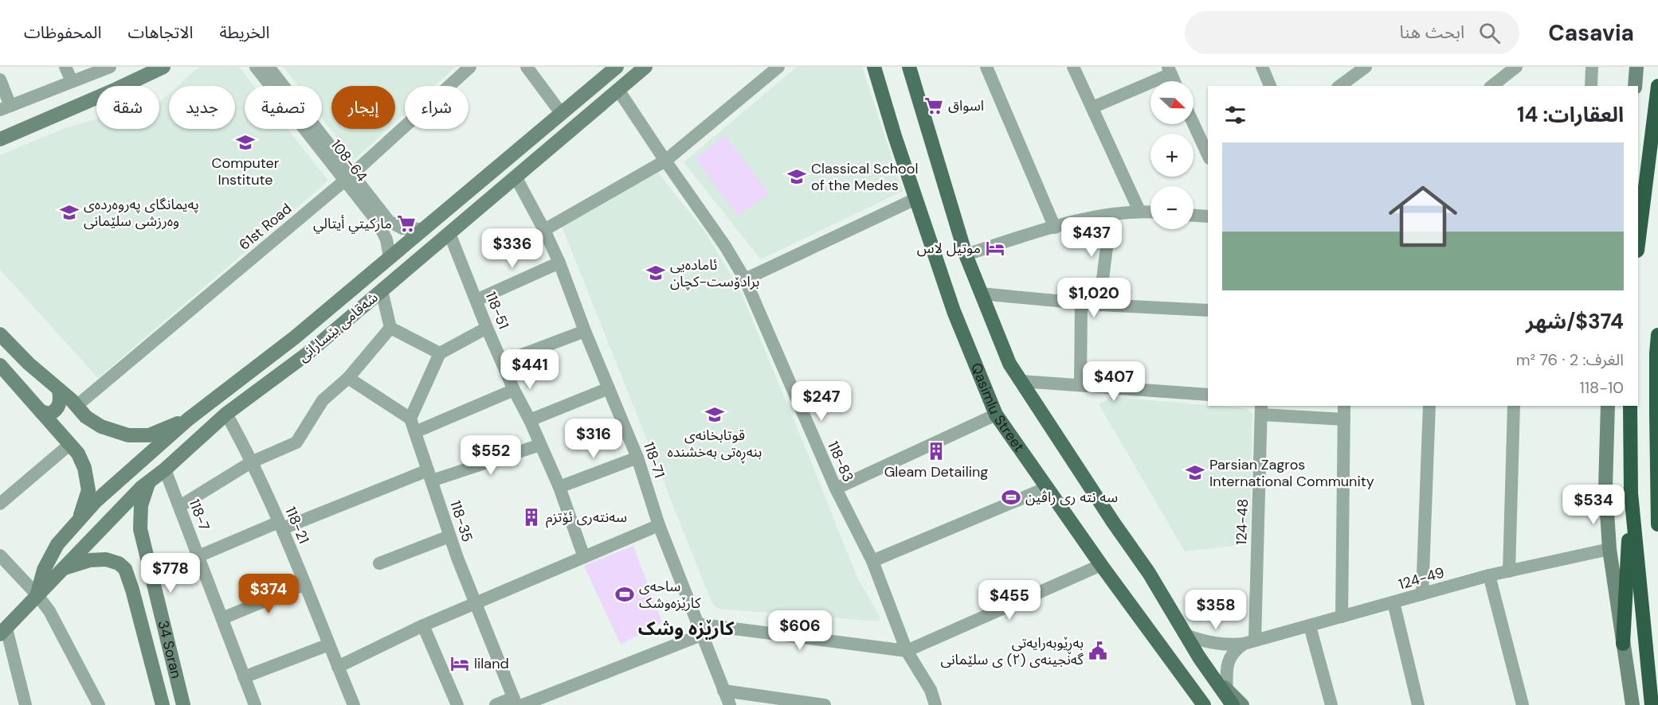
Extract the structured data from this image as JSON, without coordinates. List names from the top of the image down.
{
  "streets": {
    "main road": ["شەقامی بێسارانی", "Qasimlu Street", "34 Soran"],
    "street": [
      "108-64",
      "61st Road",
      "118-51",
      "118-71",
      "118-83",
      "118-7",
      "118-35",
      "124-48",
      "118-21",
      "124-49"
    ]
  },
  "crossings": [
    ["108-64", "61st Road"],
    ["108-64", "شەقامی بێسارانی"],
    ["118-51", "شەقامی بێسارانی"],
    ["شەقامی بێسارانی", "118-71"],
    ["شەقامی بێسارانی", "118-83"],
    ["شەقامی بێسارانی", "118-7"],
    ["شەقامی بێسارانی", "118-21"],
    ["شەقامی بێسارانی", "34 Soran"],
    ["124-48", "124-49"]
  ],
  "districts": ["کارێزە وشک"],
  "places": {
    "supermarket": ["اسواق", "مارکيتي أيتالي"],
    "school or university": [
      "Computer Institute",
      "Classical School of the Medes",
      "پەیمانگای پەروەردەی وەرزشی سلێمانی",
      "ئامادەیی برادۆست-کچان",
      "قوتابخانەی بنەڕەتی بەخشندە",
      "Parsian Zagros International Community"
    ],
    "hotel": ["موتيل لاس", "liland"],
    "building": ["Gleam Detailing", "سەنتەری ئۆتزم"],
    "sports": ["سه نته رى راڤين", "ساحه‌ی کارێزه‌وشک"],
    "public building": ["بەڕێوبەرایەتی گەنجینەی (۲) ی سلێمانی"]
  },
  "north": "right",
  "page": {
    "header": "Casavia",
    "search": "ابحث هنا",
    "nav": ["الخريطة", "الاتجاهات", "المحفوظات"],
    "map_buttons": ["+", "−"],
    "chip": [
      "شراء",
      "إيجار",
      "تصفية",
      "جديد",
      "شقة"
    ],
    "heading": "العقارات: 14",
    "list": [
      {
        "name": "$374/شهر",
        "note": "الغرف: 2 · 76 m² · 118-10"
      }
    ],
    "price": [
      "$437",
      "$336",
      "$1,020",
      "$441",
      "$407",
      "$247",
      "$316",
      "$552",
      "$534",
      "$778",
      "$374",
      "$455",
      "$358",
      "$606"
    ]
  }
}
